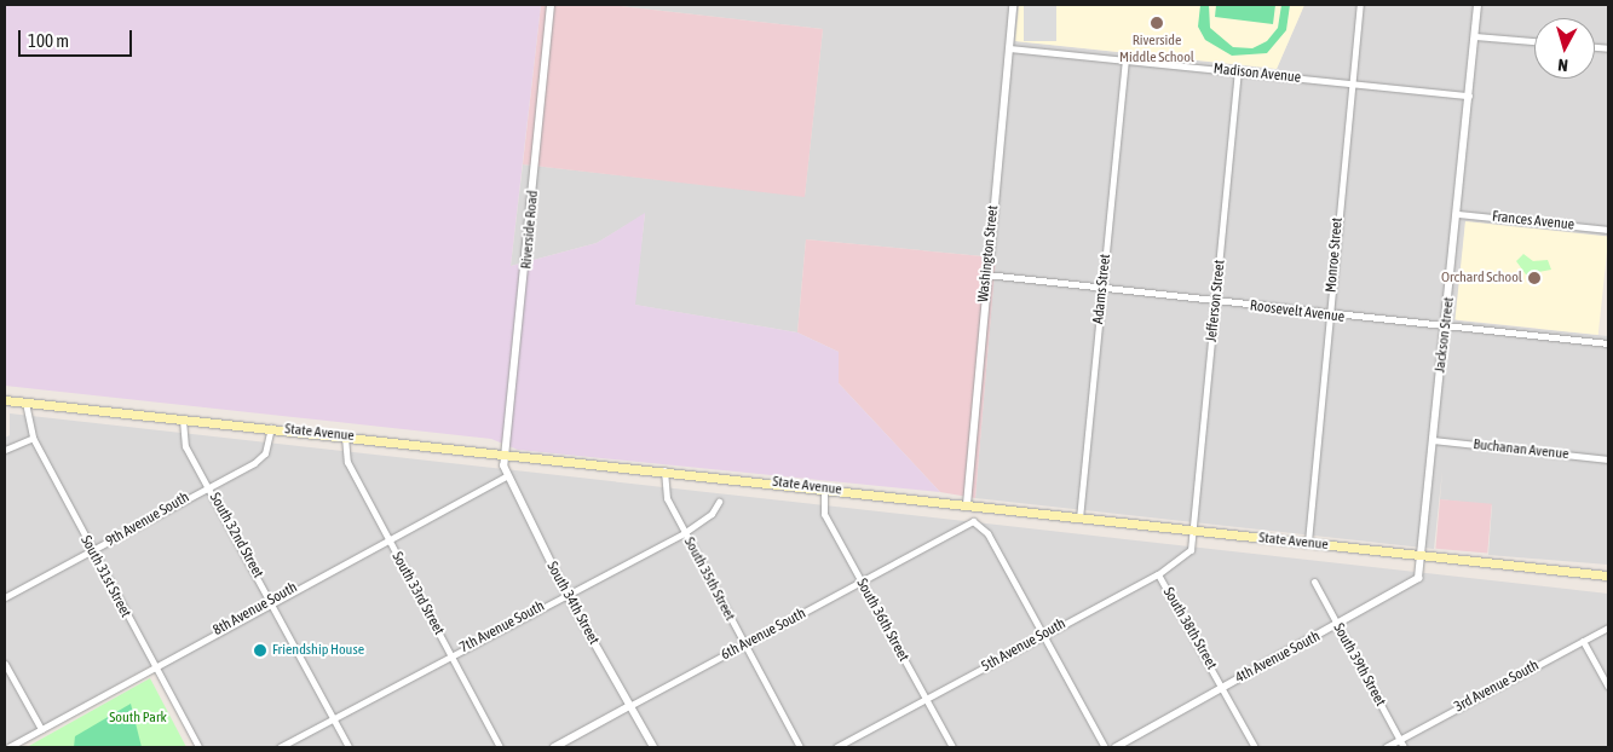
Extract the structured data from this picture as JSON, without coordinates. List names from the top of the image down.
{
  "streets": {
    "main road": ["State Avenue"],
    "street": [
      "Madison Avenue",
      "Frances Avenue",
      "Riverside Road",
      "Washington Street",
      "Monroe Street",
      "Adams Street",
      "Jefferson Street",
      "Roosevelt Avenue",
      "Jackson Street",
      "Buchanan Avenue",
      "9th Avenue South",
      "South 32nd Street",
      "South 31st Street",
      "South 35th Street",
      "South 33rd Street",
      "South 34th Street",
      "8th Avenue South",
      "South 36th Street",
      "7th Avenue South",
      "South 38th Street",
      "6th Avenue South",
      "5th Avenue South",
      "4th Avenue South",
      "South 39th Street",
      "3rd Avenue South"
    ]
  },
  "crossings": [
    ["Madison Avenue", "Washington Street"],
    ["Madison Avenue", "Monroe Street"],
    ["Madison Avenue", "Adams Street"],
    ["Madison Avenue", "Jefferson Street"],
    ["Madison Avenue", "Jackson Street"],
    ["Frances Avenue", "Jackson Street"],
    ["Riverside Road", "State Avenue"],
    ["Riverside Road", "South 34th Street"],
    ["Washington Street", "Roosevelt Avenue"],
    ["Washington Street", "State Avenue"],
    ["Monroe Street", "Roosevelt Avenue"],
    ["Monroe Street", "State Avenue"],
    ["Adams Street", "Roosevelt Avenue"],
    ["Adams Street", "State Avenue"],
    ["Jefferson Street", "Roosevelt Avenue"],
    ["Jefferson Street", "State Avenue"],
    ["Jefferson Street", "5th Avenue South"],
    ["Roosevelt Avenue", "Jackson Street"],
    ["Jackson Street", "State Avenue"],
    ["Jackson Street", "Buchanan Avenue"],
    ["Jackson Street", "4th Avenue South"],
    ["State Avenue", "9th Avenue South"],
    ["State Avenue", "South 32nd Street"],
    ["State Avenue", "South 31st Street"],
    ["State Avenue", "South 35th Street"],
    ["State Avenue", "South 33rd Street"],
    ["State Avenue", "South 34th Street"],
    ["State Avenue", "South 36th Street"],
    ["State Avenue", "5th Avenue South"],
    ["State Avenue", "4th Avenue South"],
    ["9th Avenue South", "South 32nd Street"],
    ["9th Avenue South", "South 31st Street"],
    ["South 32nd Street", "8th Avenue South"],
    ["South 32nd Street", "7th Avenue South"],
    ["South 31st Street", "8th Avenue South"],
    ["South 35th Street", "7th Avenue South"],
    ["South 35th Street", "6th Avenue South"],
    ["South 33rd Street", "8th Avenue South"],
    ["South 33rd Street", "7th Avenue South"],
    ["South 34th Street", "8th Avenue South"],
    ["South 34th Street", "7th Avenue South"],
    ["South 34th Street", "6th Avenue South"],
    ["South 36th Street", "6th Avenue South"],
    ["South 36th Street", "5th Avenue South"],
    ["South 38th Street", "5th Avenue South"],
    ["South 38th Street", "4th Avenue South"],
    ["6th Avenue South", "5th Avenue South"],
    ["4th Avenue South", "South 39th Street"],
    ["South 39th Street", "3rd Avenue South"]
  ],
  "parks": ["South Park"],
  "places": ["Riverside Middle School", "Orchard School", "Friendship House"],
  "scale_bar": "100 m",
  "north": "bottom"
}
